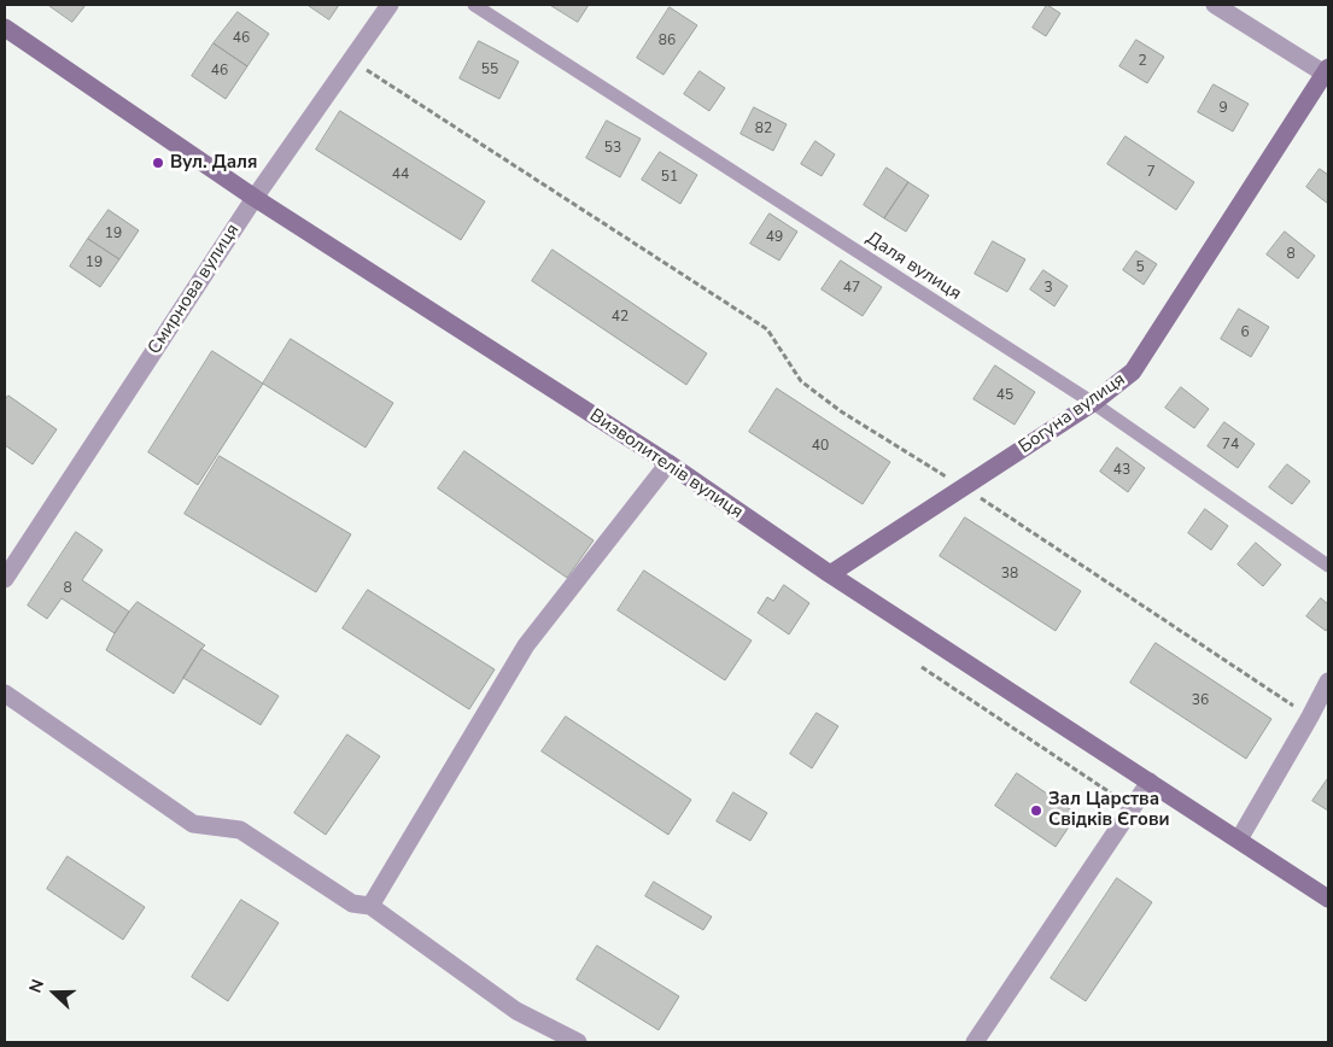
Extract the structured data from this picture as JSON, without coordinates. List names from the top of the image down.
{
  "streets": {
    "street": ["Смирнова вулиця", "Богуна вулиця", "Визволителів вулиця"],
    "lane": ["Даля вулиця"]
  },
  "crossings": [
    ["Даля вулиця", "Богуна вулиця"],
    ["Смирнова вулиця", "Визволителів вулиця"],
    ["Богуна вулиця", "Визволителів вулиця"]
  ],
  "places": ["Вул. Даля", "Зал Царства Свідків Єгови"],
  "house_numbers": [
    "46",
    "86",
    "2",
    "55",
    "46",
    "9",
    "82",
    "53",
    "7",
    "44",
    "51",
    "19",
    "49",
    "8",
    "19",
    "5",
    "47",
    "3",
    "42",
    "6",
    "45",
    "74",
    "40",
    "43",
    "38",
    "8",
    "36"
  ],
  "north": "left"
}
